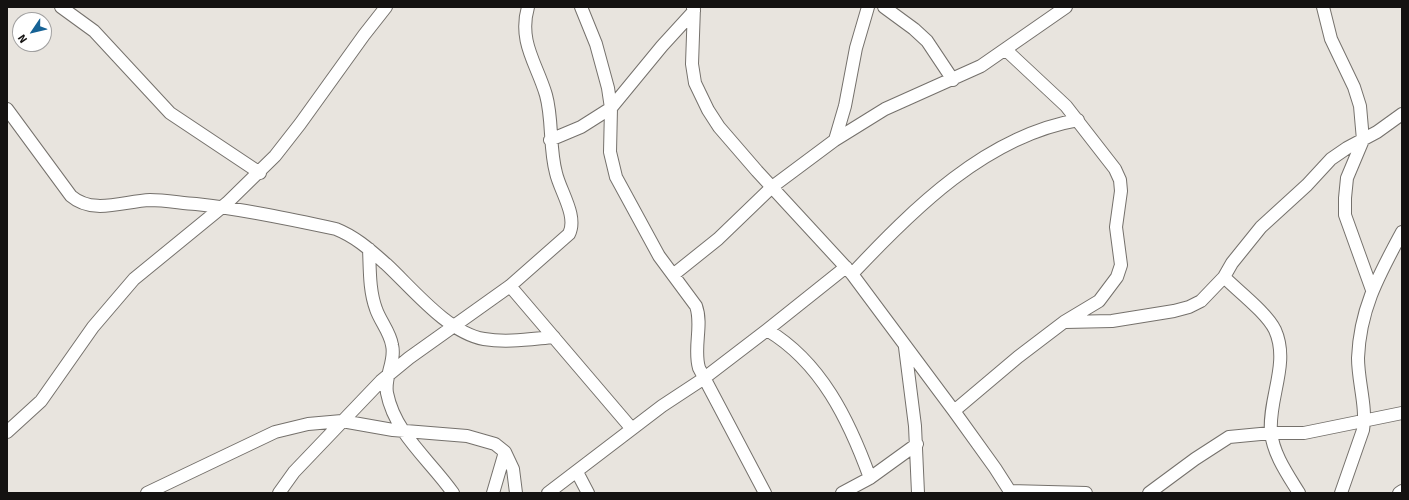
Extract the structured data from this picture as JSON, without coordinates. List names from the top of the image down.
{
  "north": "bottom left"
}
